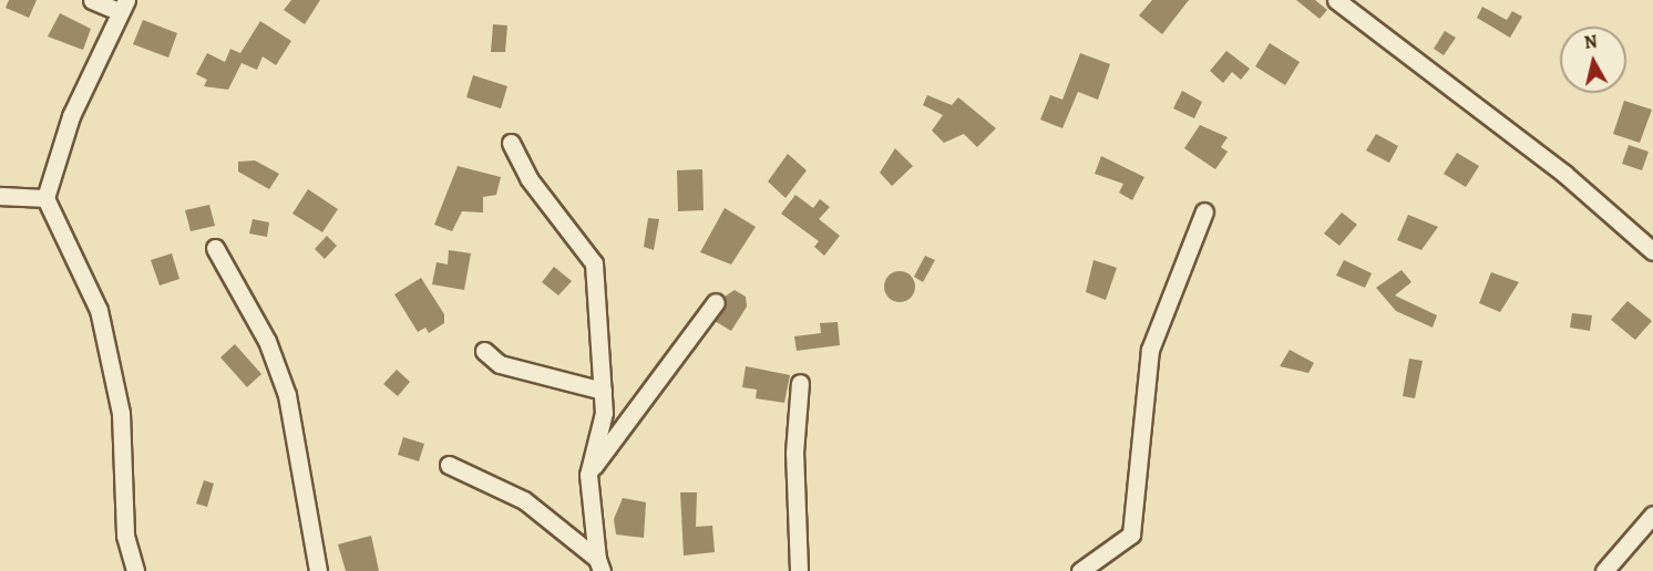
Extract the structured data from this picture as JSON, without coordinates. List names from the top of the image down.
{
  "north": "top"
}
